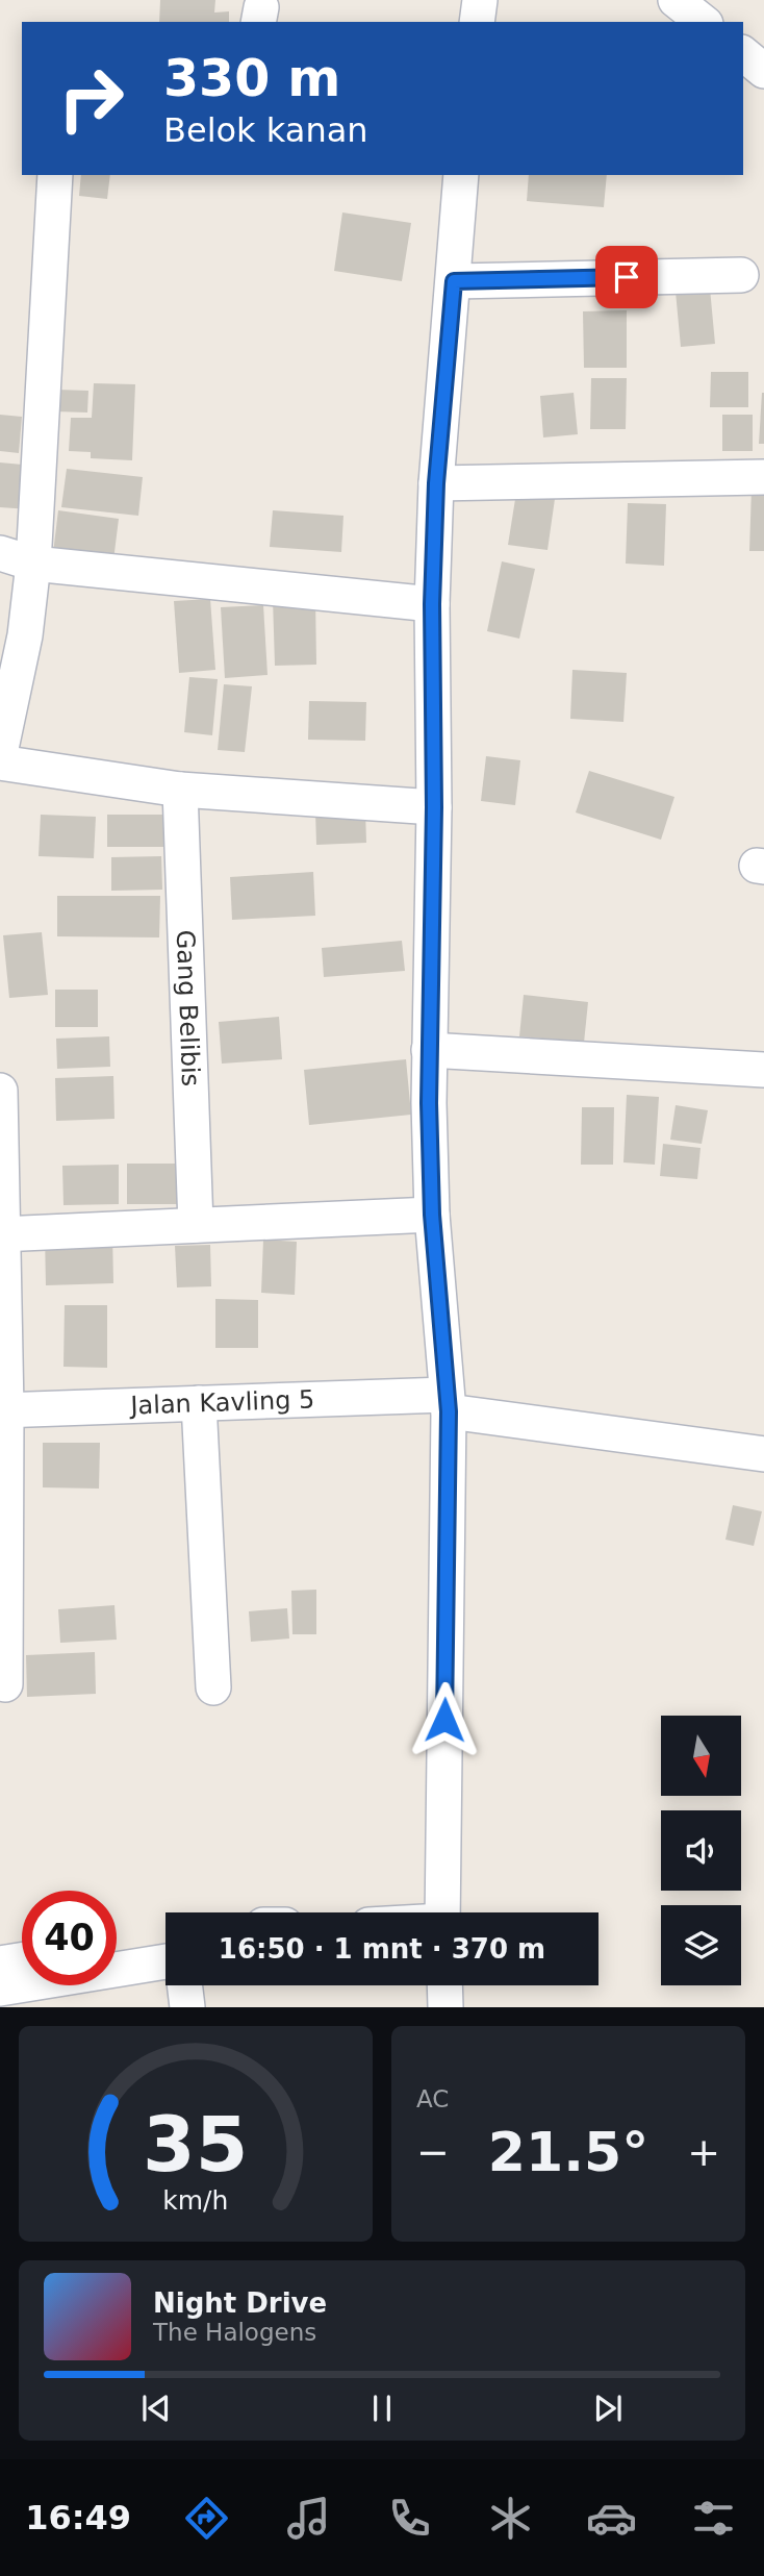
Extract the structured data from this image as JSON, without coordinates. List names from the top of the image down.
{
  "streets": {
    "street": ["Gang Belibis", "Jalan Kavling 5"]
  },
  "north": "bottom",
  "page": {
    "turn": ["330 m", "Belok kanan"],
    "limit": "40",
    "trip": "16:50 · 1 mnt · 370 m",
    "tile": "AC",
    "heat": ["−", "21.5°", "+"],
    "song": ["Night Drive", "The Halogens"],
    "tabs": "16:49",
    "gauge": ["35", "km/h"]
  }
}
